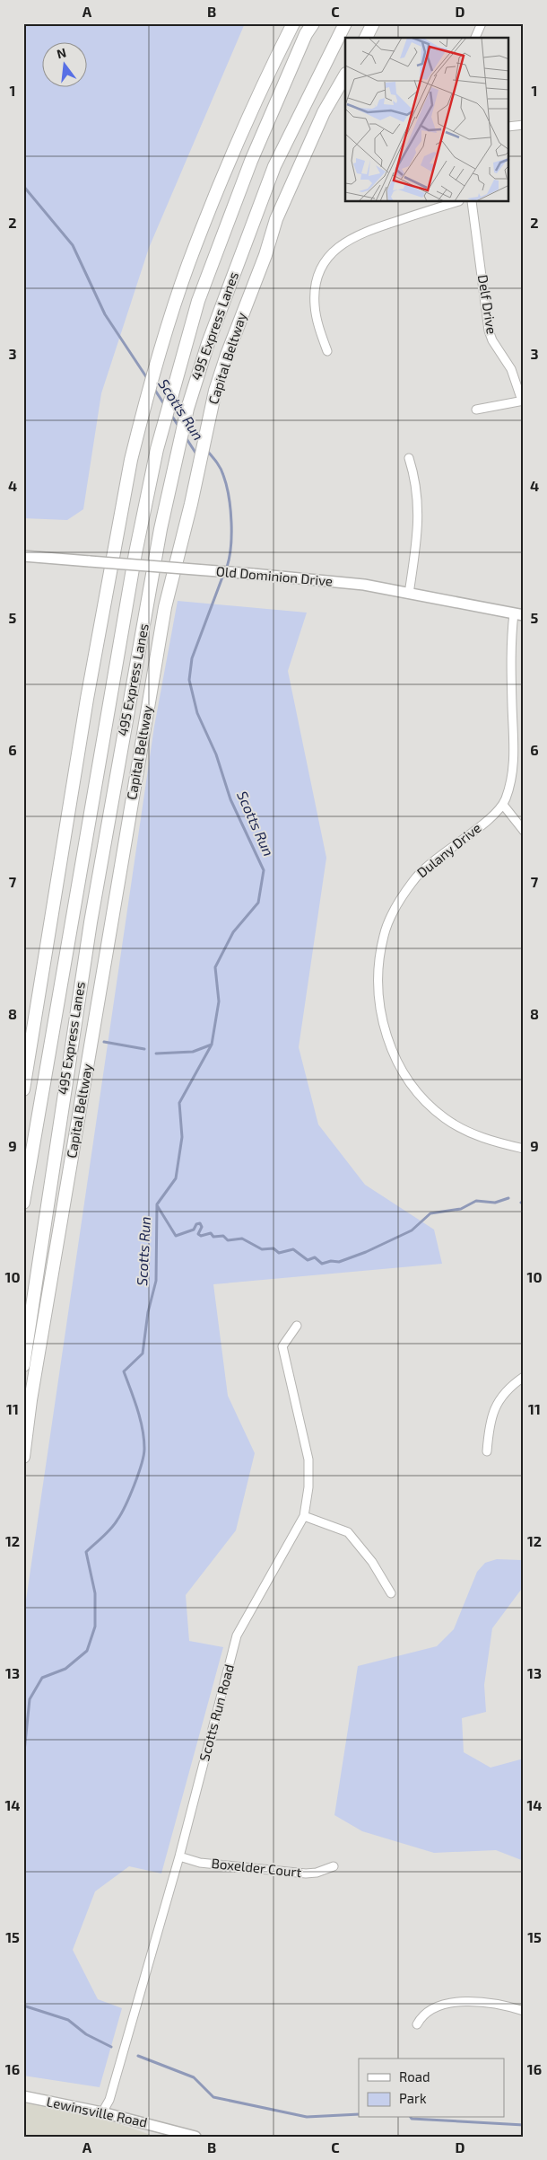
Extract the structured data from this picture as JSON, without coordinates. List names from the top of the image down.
{
  "streets": {
    "highway": ["495 Express Lanes", "Capital Beltway"],
    "main road": ["Old Dominion Drive", "Lewinsville Road"],
    "street": [
      "Delf Drive",
      "Dulany Drive",
      "Scotts Run Road",
      "Boxelder Court"
    ]
  },
  "crossings": [
    ["Old Dominion Drive", "Dulany Drive"],
    ["Scotts Run Road", "Boxelder Court"],
    ["Scotts Run Road", "Lewinsville Road"]
  ],
  "water": ["Scotts Run"],
  "legend": ["Road", "Park"],
  "north": "top",
  "grid": {
    "columns": [
      "A",
      "B",
      "C",
      "D"
    ],
    "rows": [
      "1",
      "2",
      "3",
      "4",
      "5",
      "6",
      "7",
      "8",
      "9",
      "10",
      "11",
      "12",
      "13",
      "14",
      "15",
      "16"
    ]
  }
}
